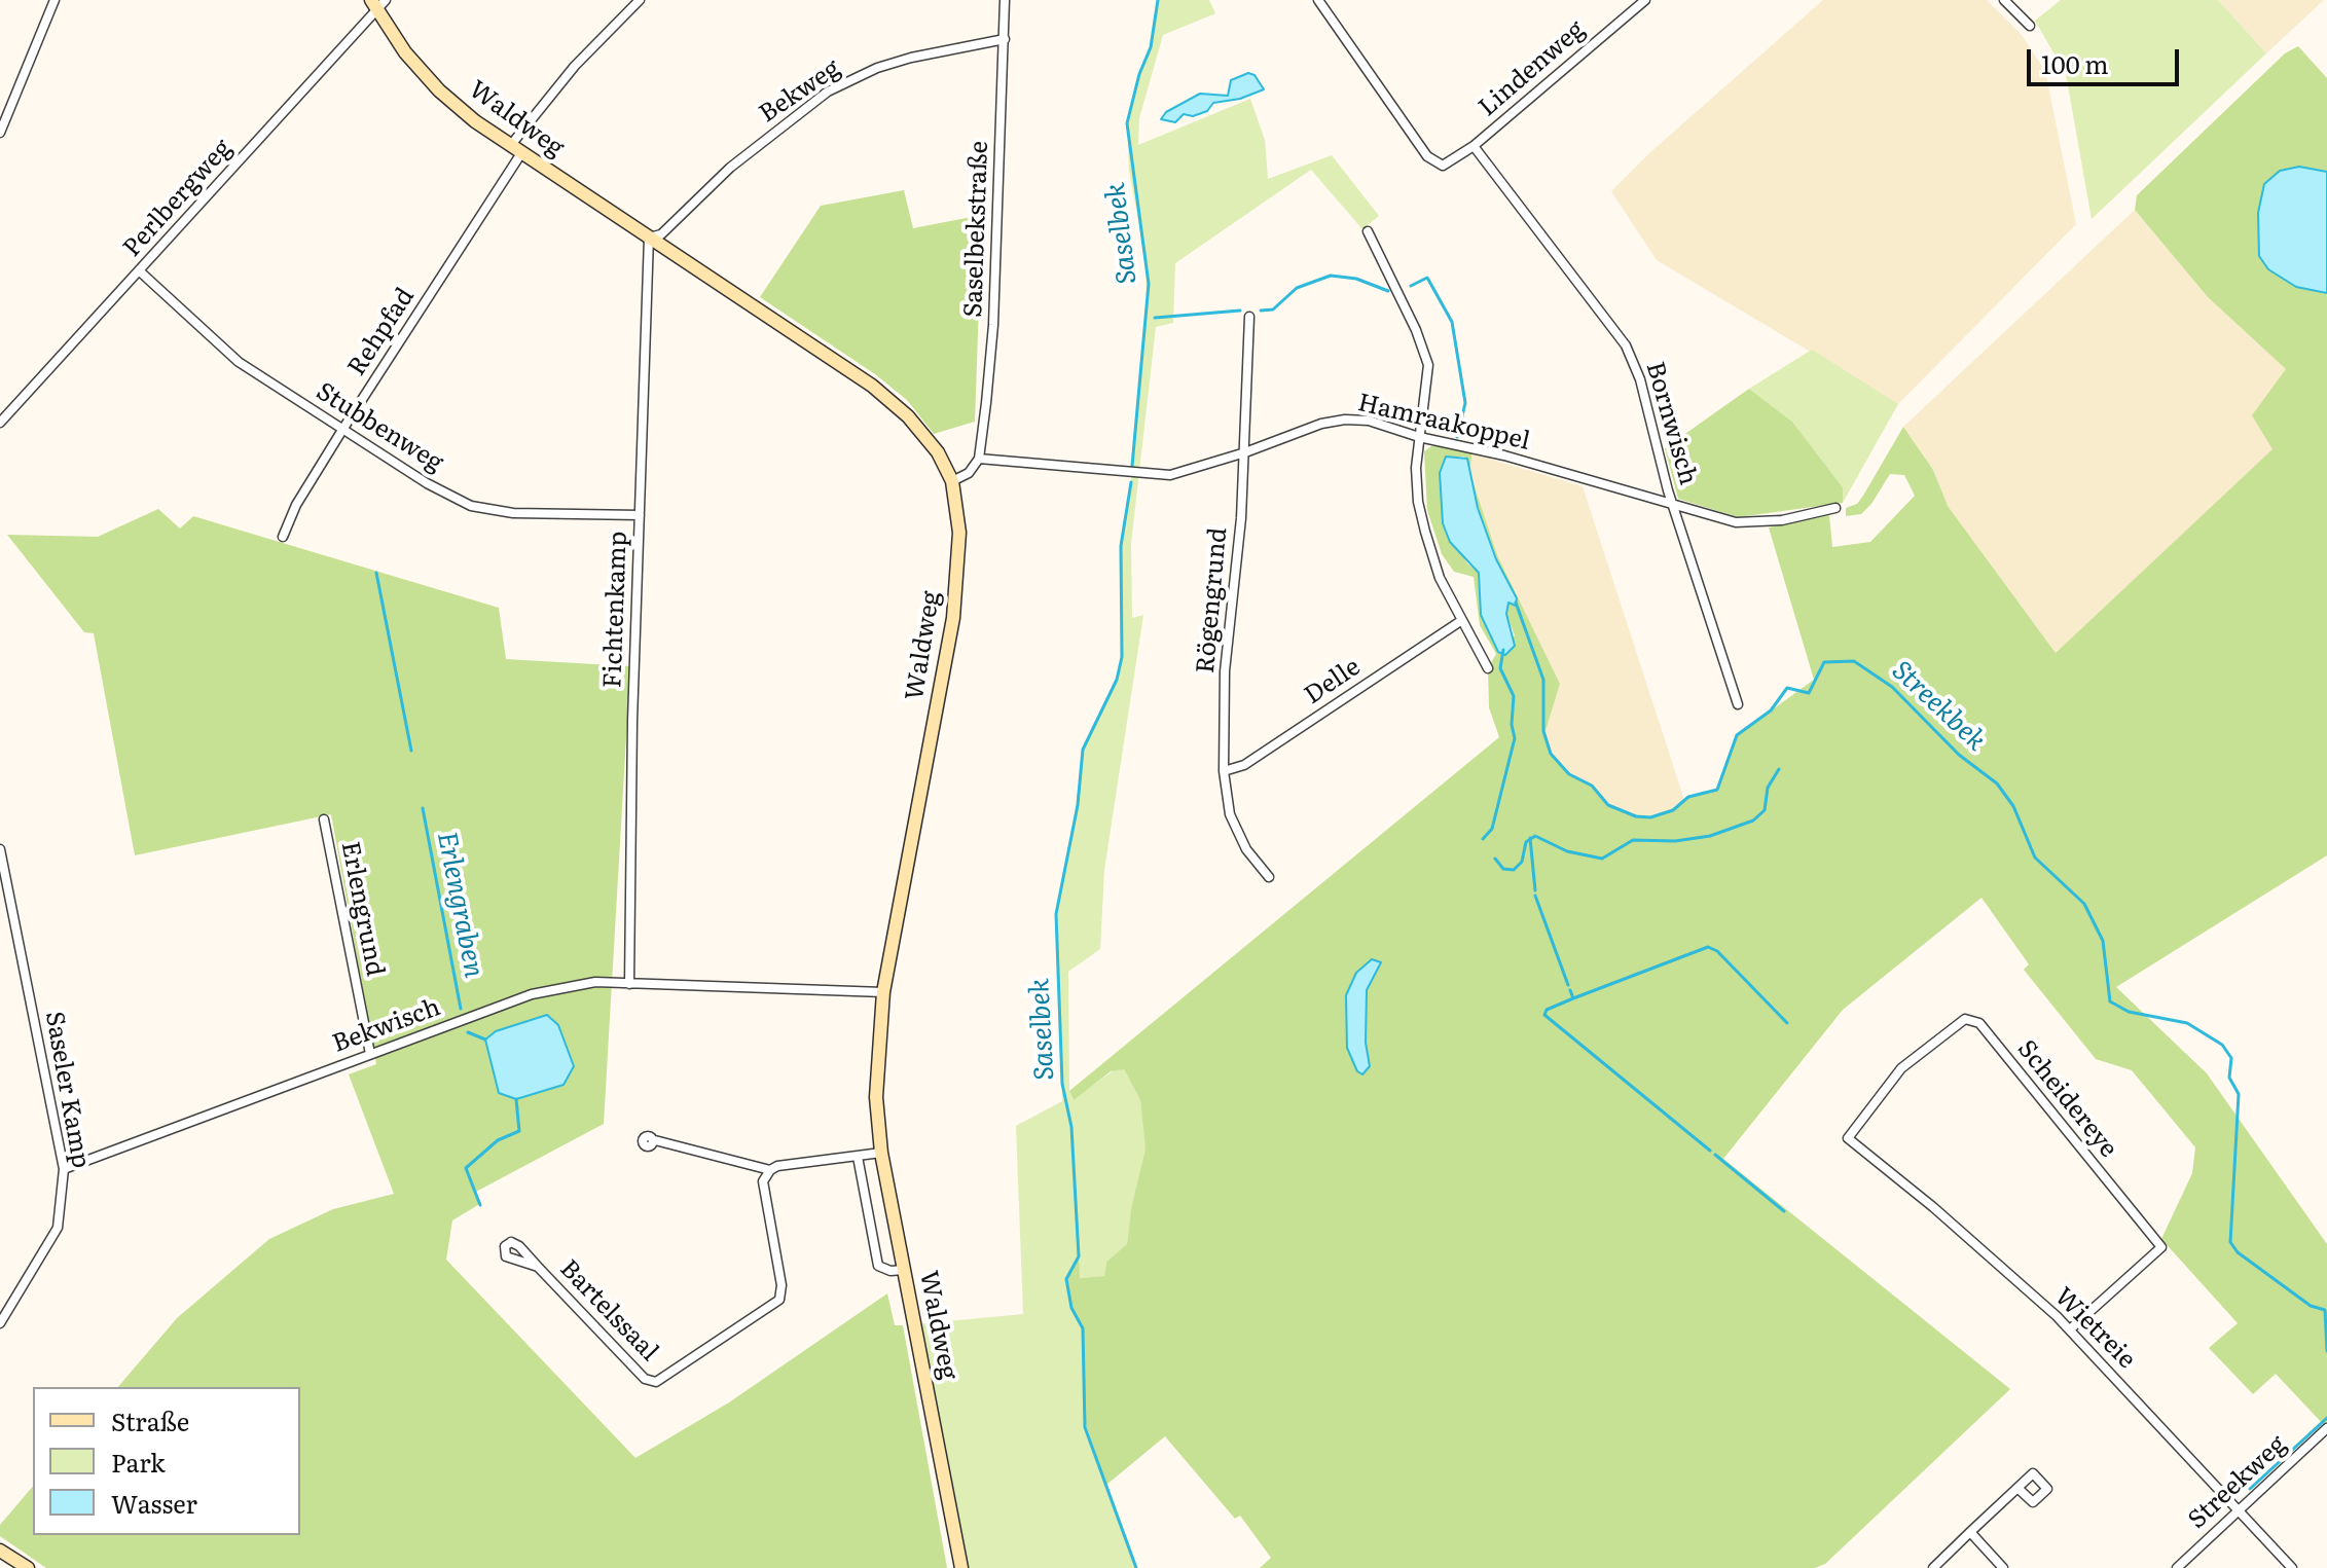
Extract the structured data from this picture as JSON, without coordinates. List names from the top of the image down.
{
  "streets": {
    "main road": ["Waldweg"],
    "street": [
      "Lindenweg",
      "Bekweg",
      "Perlbergweg",
      "Saselbekstraße",
      "Rehpfad",
      "Hamraakoppel",
      "Bornwisch",
      "Stubbenweg",
      "Rögengrund",
      "Fichtenkamp",
      "Delle",
      "Erlengrund",
      "Bekwisch",
      "Saseler Kamp",
      "Scheidereye",
      "Bartelssaal",
      "Wietreie",
      "Streekweg"
    ]
  },
  "crossings": [
    ["Lindenweg", "Bornwisch"],
    ["Bekweg", "Waldweg"],
    ["Bekweg", "Saselbekstraße"],
    ["Bekweg", "Fichtenkamp"],
    ["Waldweg", "Perlbergweg"],
    ["Waldweg", "Rehpfad"],
    ["Waldweg", "Fichtenkamp"],
    ["Waldweg", "Bekwisch"],
    ["Perlbergweg", "Stubbenweg"],
    ["Saselbekstraße", "Hamraakoppel"],
    ["Rehpfad", "Stubbenweg"],
    ["Hamraakoppel", "Bornwisch"],
    ["Hamraakoppel", "Rögengrund"],
    ["Stubbenweg", "Fichtenkamp"],
    ["Rögengrund", "Delle"],
    ["Fichtenkamp", "Bekwisch"],
    ["Erlengrund", "Bekwisch"],
    ["Bekwisch", "Saseler Kamp"],
    ["Scheidereye", "Wietreie"],
    ["Wietreie", "Streekweg"]
  ],
  "water": ["Saselbek", "Streekbek", "Erlengraben"],
  "legend": ["Straße", "Park", "Wasser"],
  "scale_bar": "100 m"
}
